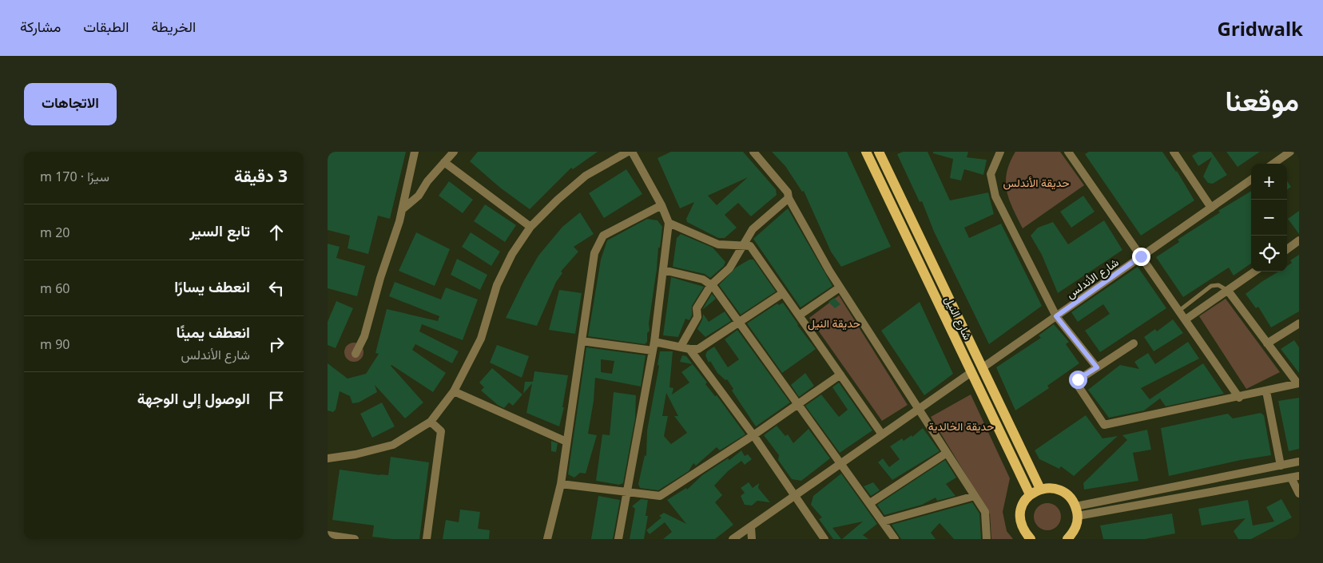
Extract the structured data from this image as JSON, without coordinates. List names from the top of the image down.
{
  "streets": {
    "main road": ["شارع النيل"],
    "street": ["شارع الأندلس"]
  },
  "crossings": [
    ["شارع الأندلس", "شارع النيل"]
  ],
  "parks": ["حديقة الأندلس", "حديقة النيل", "حديقة الخالدية"],
  "page": {
    "header": "Gridwalk",
    "nav": ["الخريطة", "الطبقات", "مشاركة"],
    "title": "موقعنا",
    "buttons": "الاتجاهات",
    "heading": ["3 دقيقة", "سيرًا · 170 m"],
    "map_buttons": ["+", "−"],
    "list": [
      ["تابع السير", "20 m"],
      ["انعطف يسارًا", "60 m"],
      ["انعطف يمينًا", "شارع الأندلس", "90 m"],
      "الوصول إلى الوجهة"
    ]
  }
}
